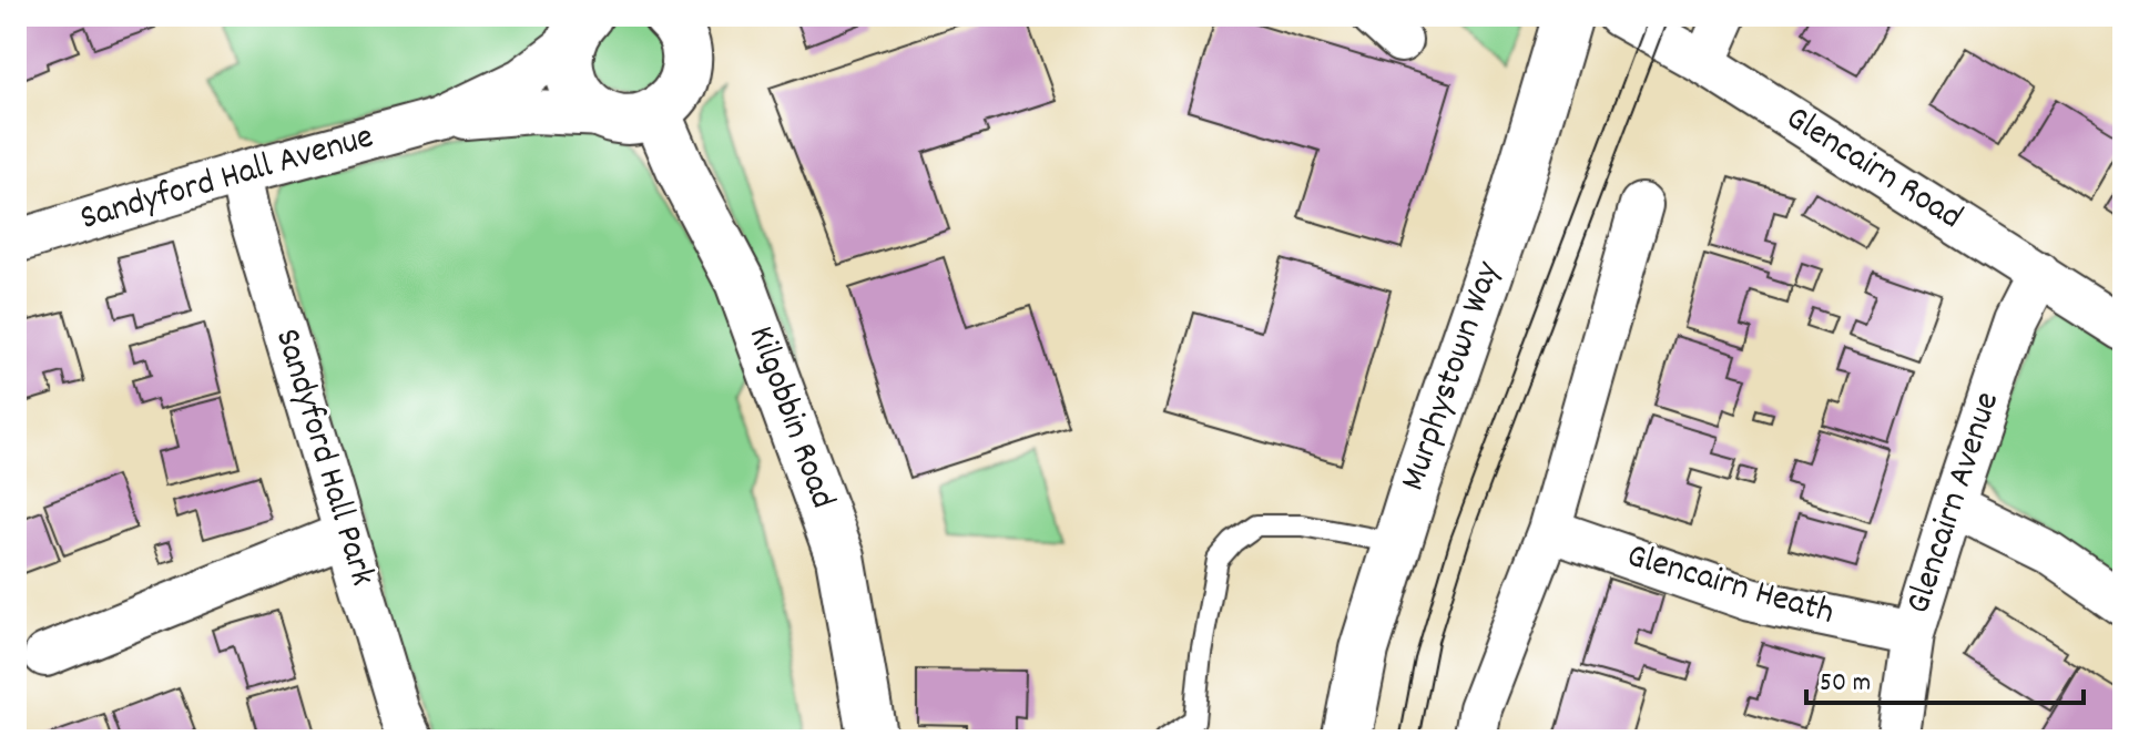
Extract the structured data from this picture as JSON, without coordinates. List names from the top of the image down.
{
  "streets": {
    "street": [
      "Glencairn Road",
      "Sandyford Hall Avenue",
      "Murphystown Way",
      "Kilgobbin Road",
      "Sandyford Hall Park",
      "Glencairn Avenue",
      "Glencairn Heath"
    ]
  },
  "crossings": [
    ["Glencairn Road", "Glencairn Avenue"],
    ["Sandyford Hall Avenue", "Sandyford Hall Park"],
    ["Glencairn Avenue", "Glencairn Heath"]
  ],
  "scale_bar": "50 m"
}
